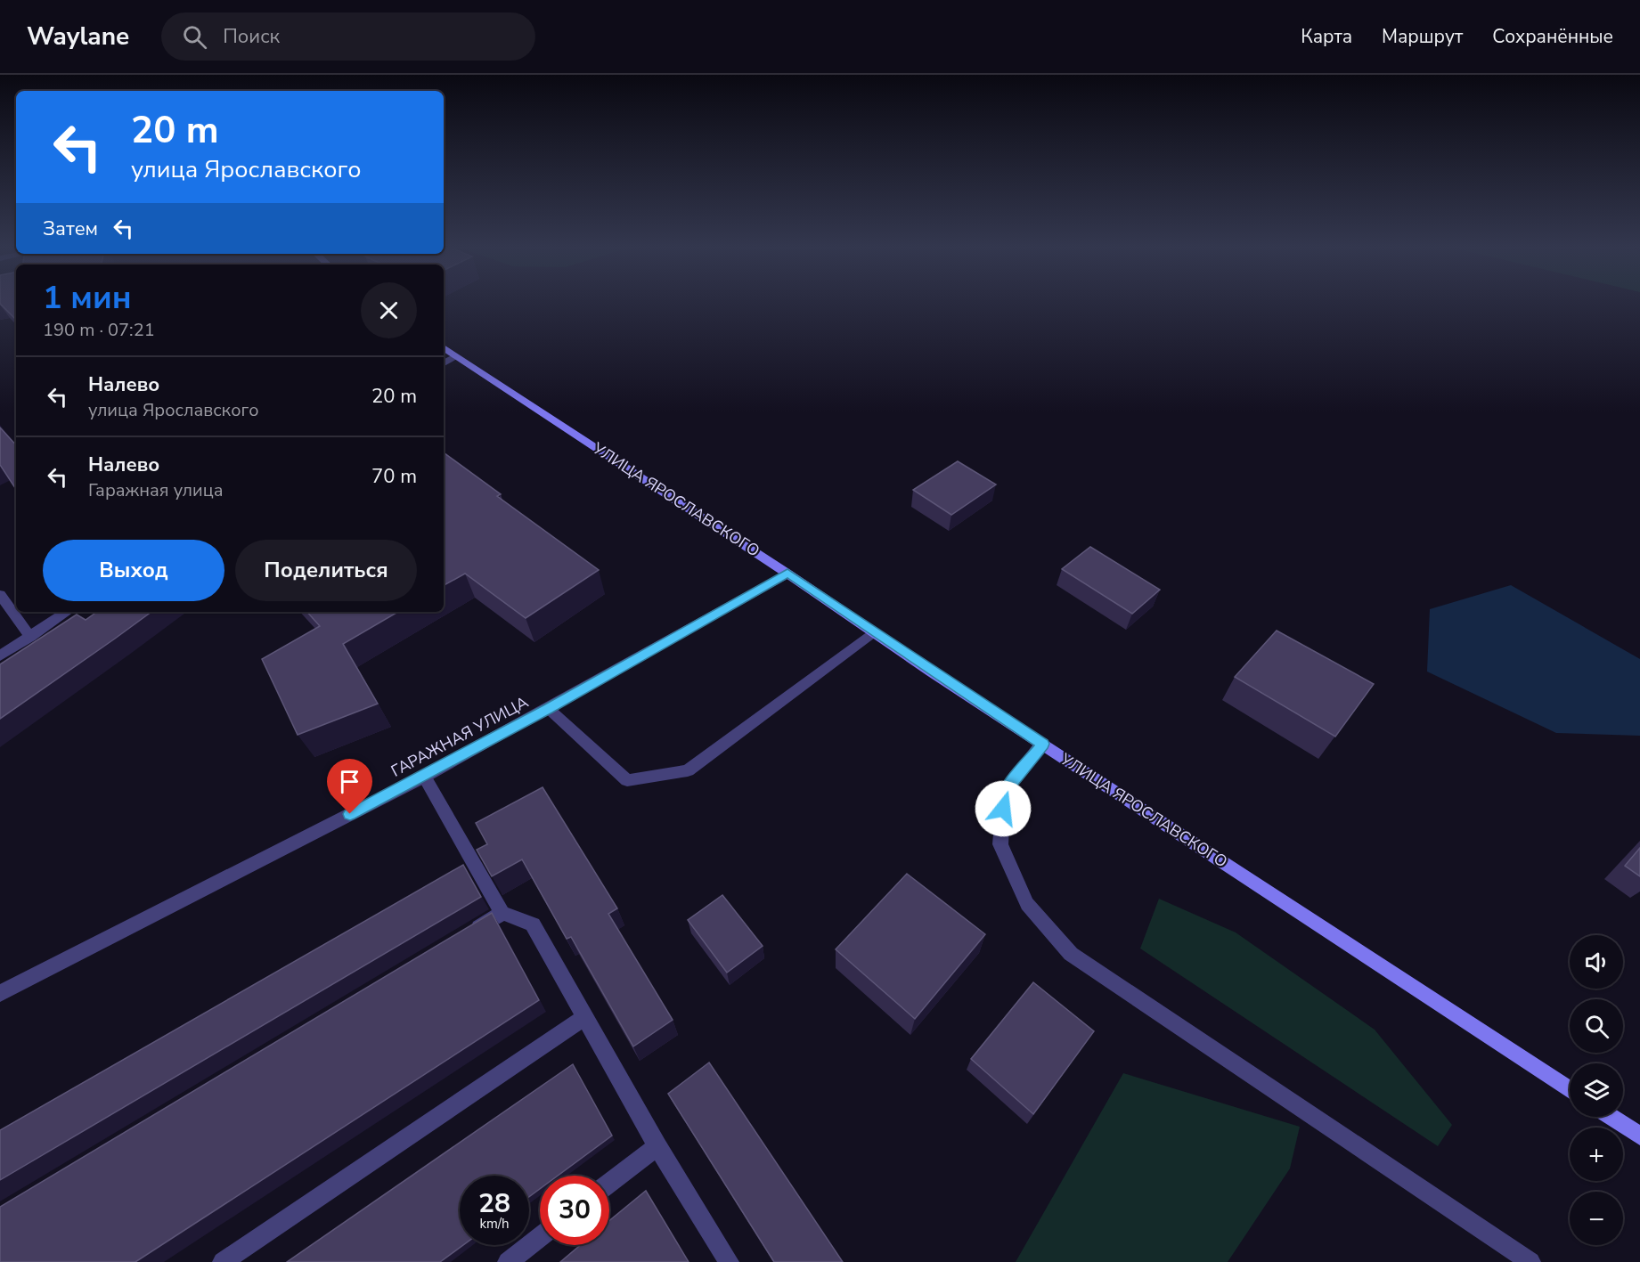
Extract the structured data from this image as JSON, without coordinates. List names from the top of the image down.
{
  "streets": {
    "street": ["УЛИЦА ЯРОСЛАВСКОГО", "ГАРАЖНАЯ УЛИЦА"]
  },
  "crossings": [
    ["УЛИЦА ЯРОСЛАВСКОГО", "ГАРАЖНАЯ УЛИЦА"]
  ],
  "page": {
    "header": "Waylane",
    "search": "Поиск",
    "nav": ["Карта", "Маршрут", "Сохранённые"],
    "turn": ["20 m", "улица Ярославского"],
    "then": "Затем",
    "heading": ["1 мин", "190 m · 07:21"],
    "list": [
      {
        "name": "Налево",
        "note": "улица Ярославского",
        "value": "20 m"
      },
      {
        "name": "Налево",
        "note": "Гаражная улица",
        "value": "70 m"
      }
    ],
    "buttons": ["Выход", "Поделиться"],
    "map_buttons": ["+", "−"],
    "speed": "28 km/h",
    "limit": "30"
  }
}
